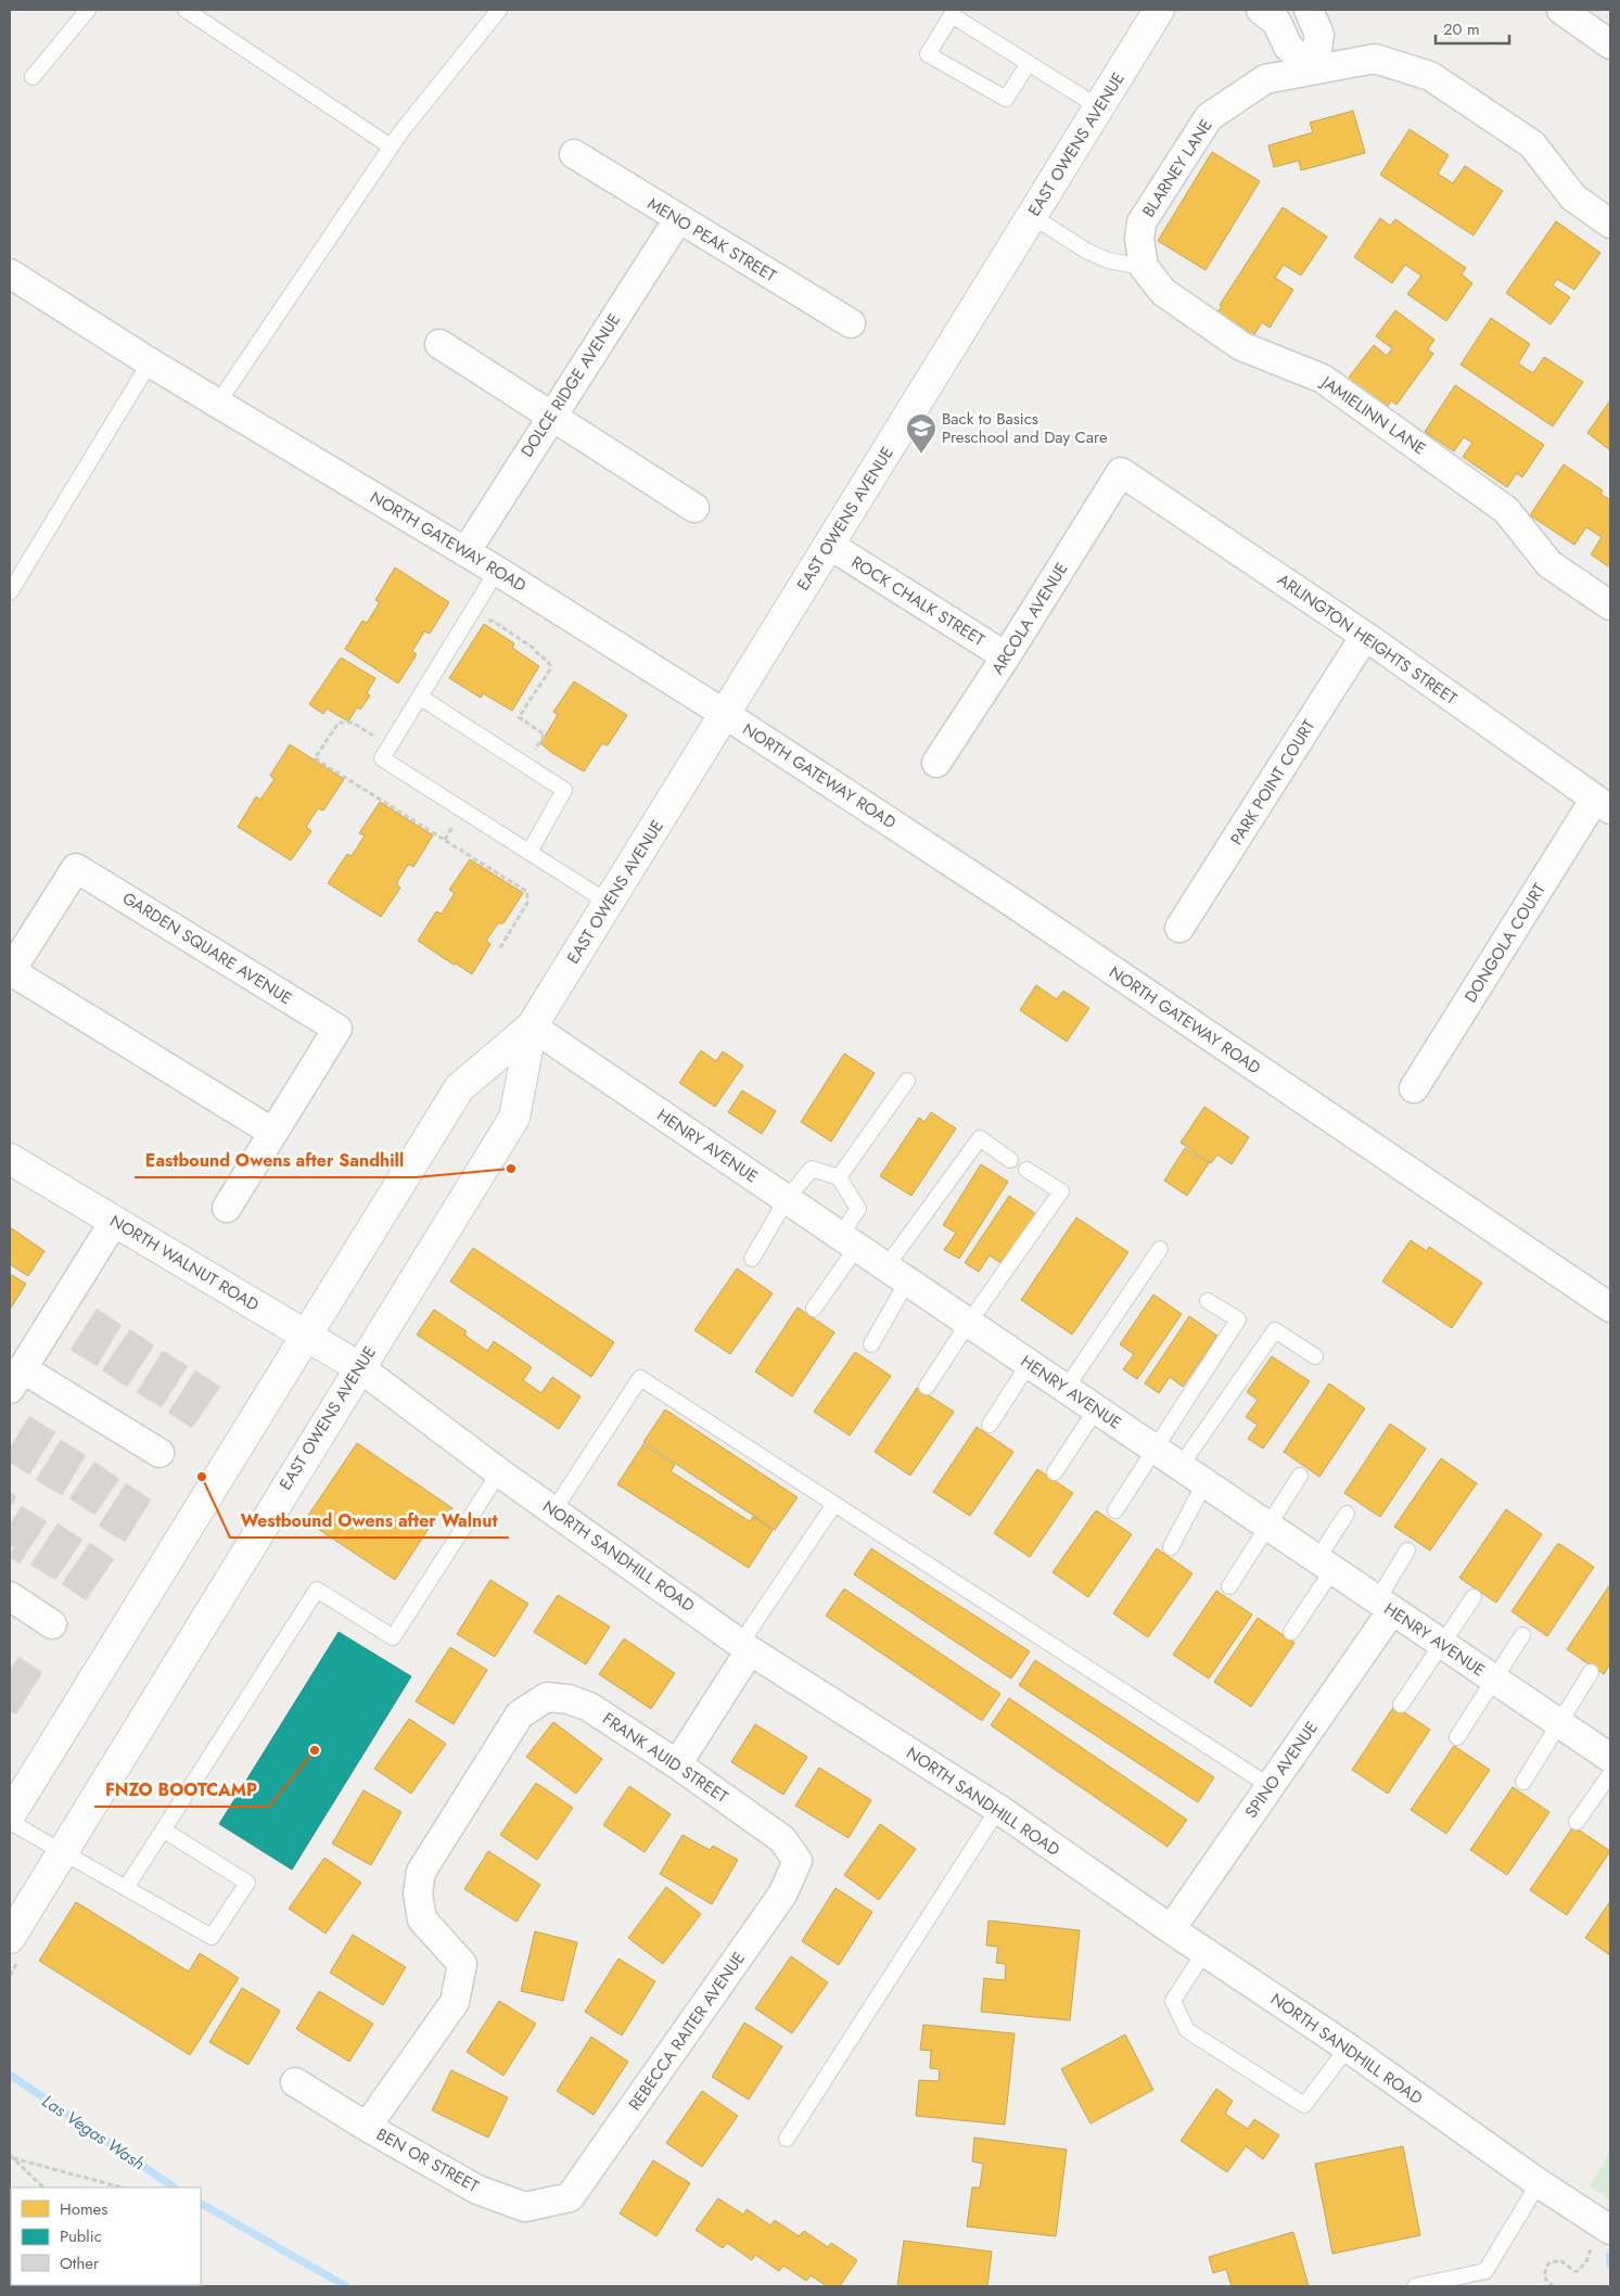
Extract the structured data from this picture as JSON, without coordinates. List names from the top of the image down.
{
  "streets": {
    "main road": ["EAST OWENS AVENUE", "NORTH WALNUT ROAD"],
    "street": [
      "BLARNEY LANE",
      "MENO PEAK STREET",
      "DOLCE RIDGE AVENUE",
      "JAMIELINN LANE",
      "NORTH GATEWAY ROAD",
      "ROCK CHALK STREET",
      "ARCOLA AVENUE",
      "ARLINGTON HEIGHTS STREET",
      "PARK POINT COURT",
      "DONGOLA COURT",
      "GARDEN SQUARE AVENUE",
      "HENRY AVENUE",
      "NORTH SANDHILL ROAD",
      "FRANK AUID STREET",
      "SPINO AVENUE",
      "REBECCA RAITER AVENUE",
      "BEN OR STREET"
    ]
  },
  "crossings": [
    ["EAST OWENS AVENUE", "NORTH GATEWAY ROAD"],
    ["EAST OWENS AVENUE", "ROCK CHALK STREET"],
    ["EAST OWENS AVENUE", "HENRY AVENUE"],
    ["EAST OWENS AVENUE", "NORTH WALNUT ROAD"],
    ["EAST OWENS AVENUE", "NORTH SANDHILL ROAD"],
    ["BLARNEY LANE", "JAMIELINN LANE"],
    ["MENO PEAK STREET", "DOLCE RIDGE AVENUE"],
    ["DOLCE RIDGE AVENUE", "NORTH GATEWAY ROAD"],
    ["ROCK CHALK STREET", "ARCOLA AVENUE"],
    ["ARCOLA AVENUE", "ARLINGTON HEIGHTS STREET"],
    ["ARLINGTON HEIGHTS STREET", "PARK POINT COURT"],
    ["ARLINGTON HEIGHTS STREET", "DONGOLA COURT"],
    ["HENRY AVENUE", "SPINO AVENUE"],
    ["NORTH WALNUT ROAD", "NORTH SANDHILL ROAD"],
    ["NORTH SANDHILL ROAD", "SPINO AVENUE"],
    ["FRANK AUID STREET", "REBECCA RAITER AVENUE"],
    ["FRANK AUID STREET", "BEN OR STREET"],
    ["REBECCA RAITER AVENUE", "BEN OR STREET"]
  ],
  "water": ["Las Vegas Wash"],
  "places": {
    "school or university": ["Back to Basics Preschool and Day Care"],
    "other": ["Eastbound Owens after Sandhill", "Westbound Owens after Walnut", "FNZO BOOTCAMP"]
  },
  "legend": ["Homes", "Public", "Other"],
  "scale_bar": "20 m"
}
